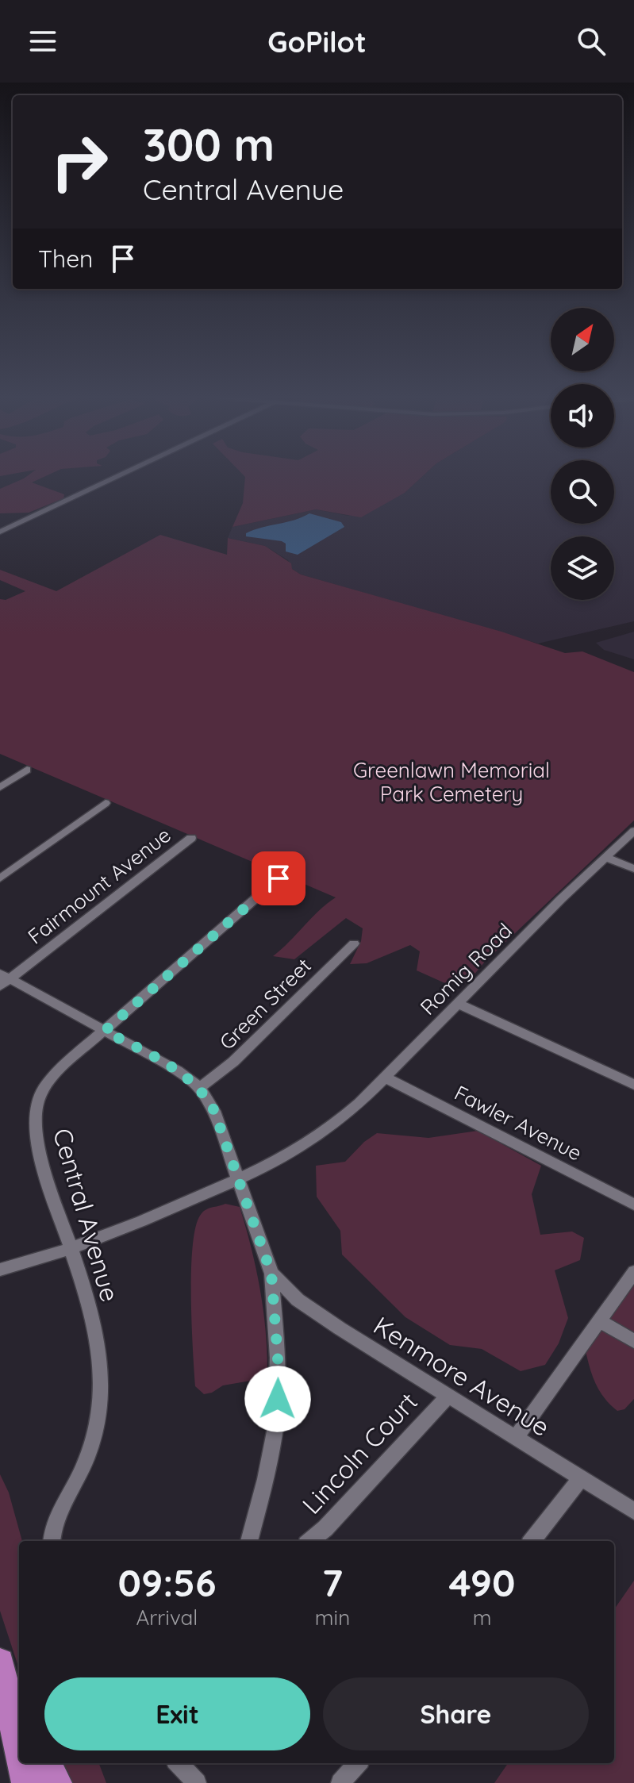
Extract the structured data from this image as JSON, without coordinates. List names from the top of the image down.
{
  "streets": {
    "street": [
      "Fairmount Avenue",
      "Romig Road",
      "Green Street",
      "Fawler Avenue",
      "Central Avenue",
      "Kenmore Avenue",
      "Lincoln Court"
    ]
  },
  "crossings": [
    ["Romig Road", "Fawler Avenue"],
    ["Romig Road", "Central Avenue"],
    ["Kenmore Avenue", "Lincoln Court"]
  ],
  "parks": ["Greenlawn Memorial Park Cemetery"],
  "north": "top right",
  "page": {
    "header": "GoPilot",
    "turn": ["300 m", "Central Avenue"],
    "then": "Then",
    "eta": [
      "09:56",
      "Arrival",
      "7",
      "min",
      "490",
      "m"
    ],
    "buttons": ["Exit", "Share"]
  }
}
